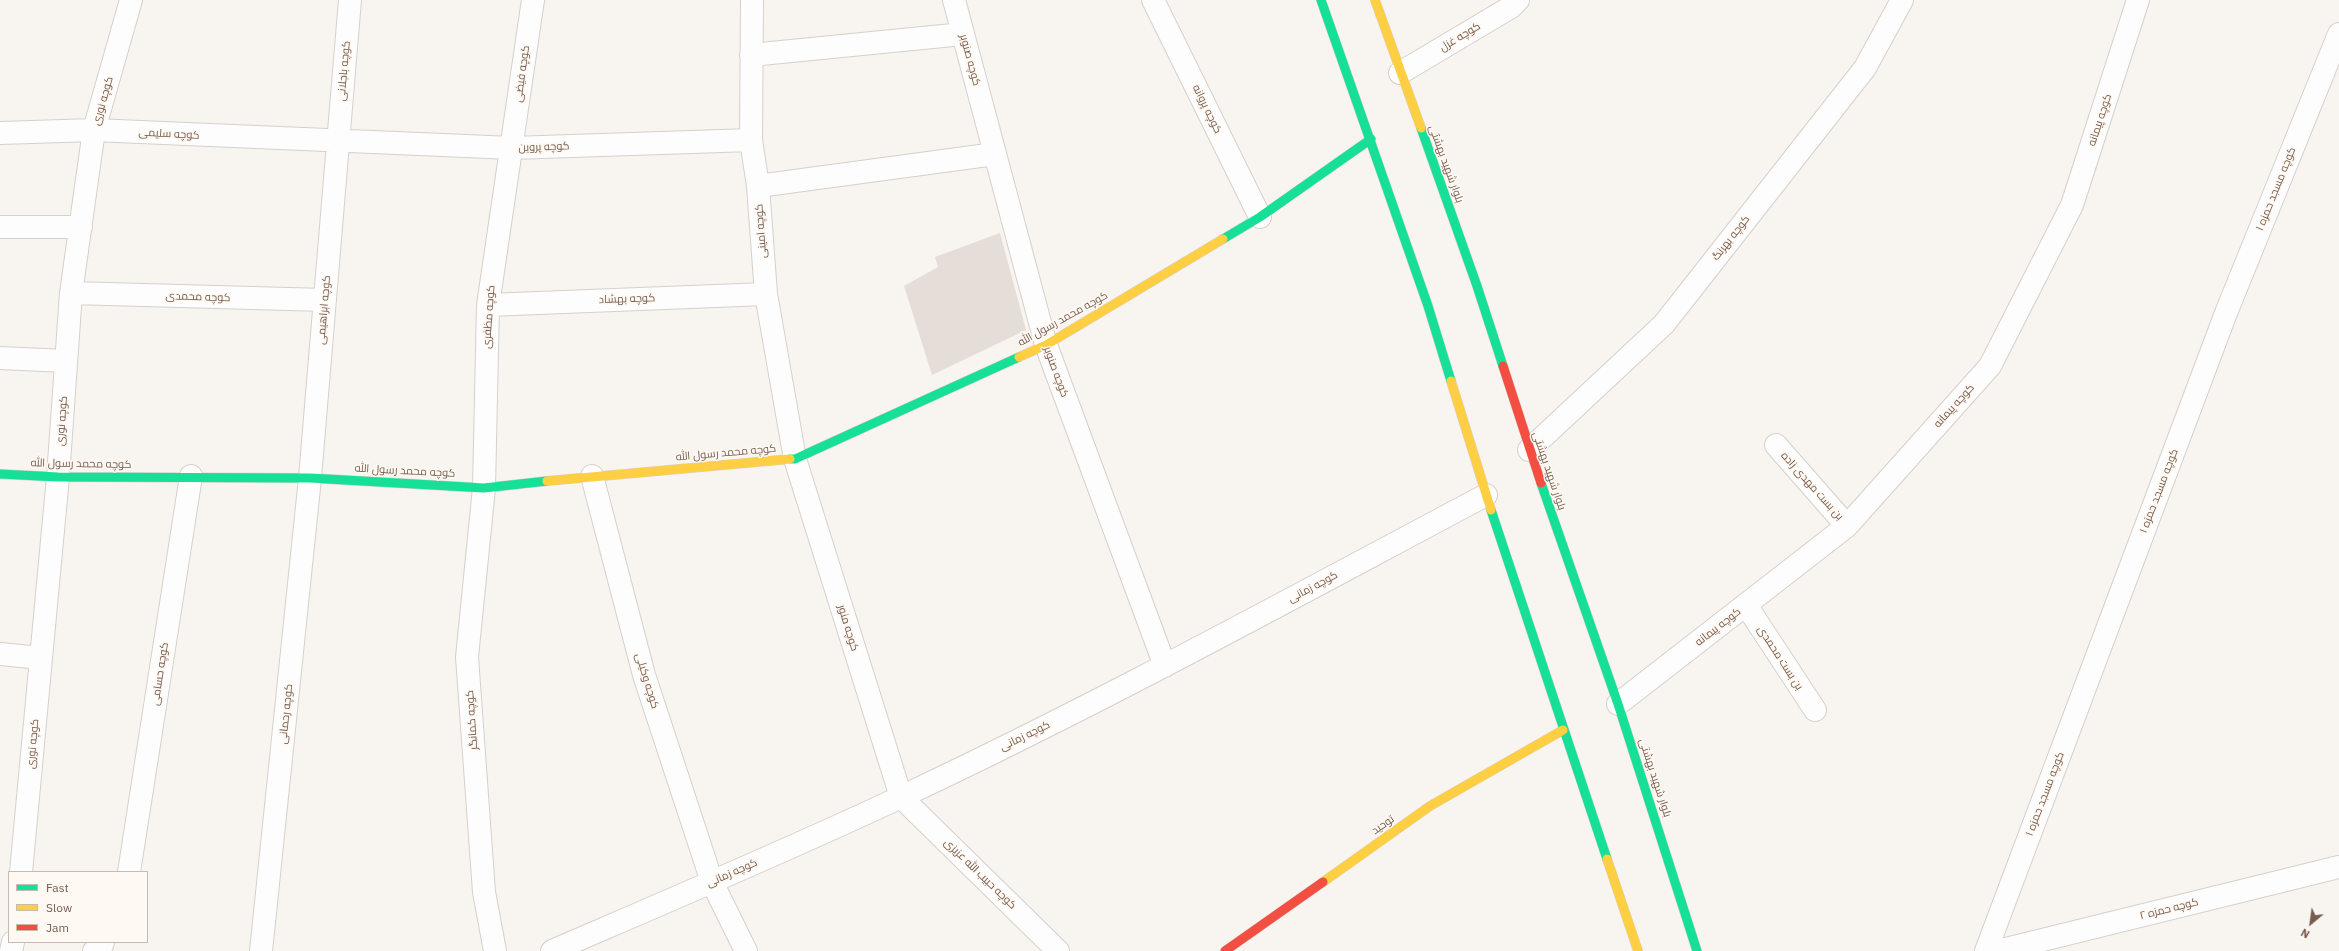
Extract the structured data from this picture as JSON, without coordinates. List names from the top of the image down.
{
  "streets": {
    "main road": ["بلوار شهید بهشتی", "کوچه محمد رسول الله", "توحید"],
    "street": [
      "کوچه غزل",
      "کوچه صنوبر",
      "کوچه باجلانی",
      "کوچه فیضی",
      "کوچه نوری",
      "کوچه پروانه",
      "کوچه پیمانه",
      "کوچه سلیمی",
      "کوچه پروین",
      "کوچه مسجد حمزه ۱",
      "کوچه امینی",
      "کوچه بهرنگ",
      "کوچه محمدی",
      "کوچه بهشاد",
      "کوچه ابراهیمی",
      "کوچه مظفری",
      "بن بست مهدی زاده",
      "کوچه زمانی",
      "کوچه منور",
      "بن بست محمدی",
      "کوچه حسامی",
      "کوچه وکیلی",
      "کوچه رحمانی",
      "کوچه کمانگر",
      "کوچه حبیب الله عزیزی",
      "کوچه حمزه ۲"
    ]
  },
  "crossings": [
    ["کوچه غزل", "بلوار شهید بهشتی"],
    ["کوچه صنوبر", "کوچه محمد رسول الله"],
    ["کوچه صنوبر", "کوچه زمانی"],
    ["کوچه باجلانی", "کوچه سلیمی"],
    ["کوچه باجلانی", "کوچه پروین"],
    ["کوچه باجلانی", "کوچه ابراهیمی"],
    ["کوچه فیضی", "کوچه پروین"],
    ["کوچه فیضی", "کوچه مظفری"],
    ["کوچه نوری", "کوچه سلیمی"],
    ["کوچه نوری", "کوچه محمدی"],
    ["کوچه نوری", "کوچه محمد رسول الله"],
    ["کوچه پروانه", "کوچه محمد رسول الله"],
    ["کوچه پیمانه", "بلوار شهید بهشتی"],
    ["کوچه پیمانه", "بن بست مهدی زاده"],
    ["کوچه پیمانه", "بن بست محمدی"],
    ["کوچه سلیمی", "کوچه پروین"],
    ["کوچه سلیمی", "کوچه ابراهیمی"],
    ["کوچه پروین", "کوچه امینی"],
    ["کوچه پروین", "کوچه ابراهیمی"],
    ["کوچه پروین", "کوچه مظفری"],
    ["بلوار شهید بهشتی", "کوچه بهرنگ"],
    ["کوچه امینی", "کوچه بهشاد"],
    ["کوچه امینی", "کوچه محمد رسول الله"],
    ["کوچه امینی", "کوچه منور"],
    ["کوچه محمدی", "کوچه ابراهیمی"],
    ["کوچه بهشاد", "کوچه مظفری"],
    ["کوچه ابراهیمی", "کوچه محمد رسول الله"],
    ["کوچه ابراهیمی", "کوچه رحمانی"],
    ["کوچه مظفری", "کوچه محمد رسول الله"],
    ["کوچه مظفری", "کوچه کمانگر"],
    ["کوچه محمد رسول الله", "کوچه منور"],
    ["کوچه محمد رسول الله", "کوچه حسامی"],
    ["کوچه محمد رسول الله", "کوچه وکیلی"],
    ["کوچه محمد رسول الله", "کوچه رحمانی"],
    ["کوچه محمد رسول الله", "کوچه کمانگر"],
    ["کوچه زمانی", "کوچه منور"],
    ["کوچه زمانی", "کوچه وکیلی"],
    ["کوچه زمانی", "کوچه حبیب الله عزیزی"],
    ["کوچه منور", "کوچه حبیب الله عزیزی"]
  ],
  "legend": ["Fast", "Slow", "Jam"],
  "north": "bottom left"
}
